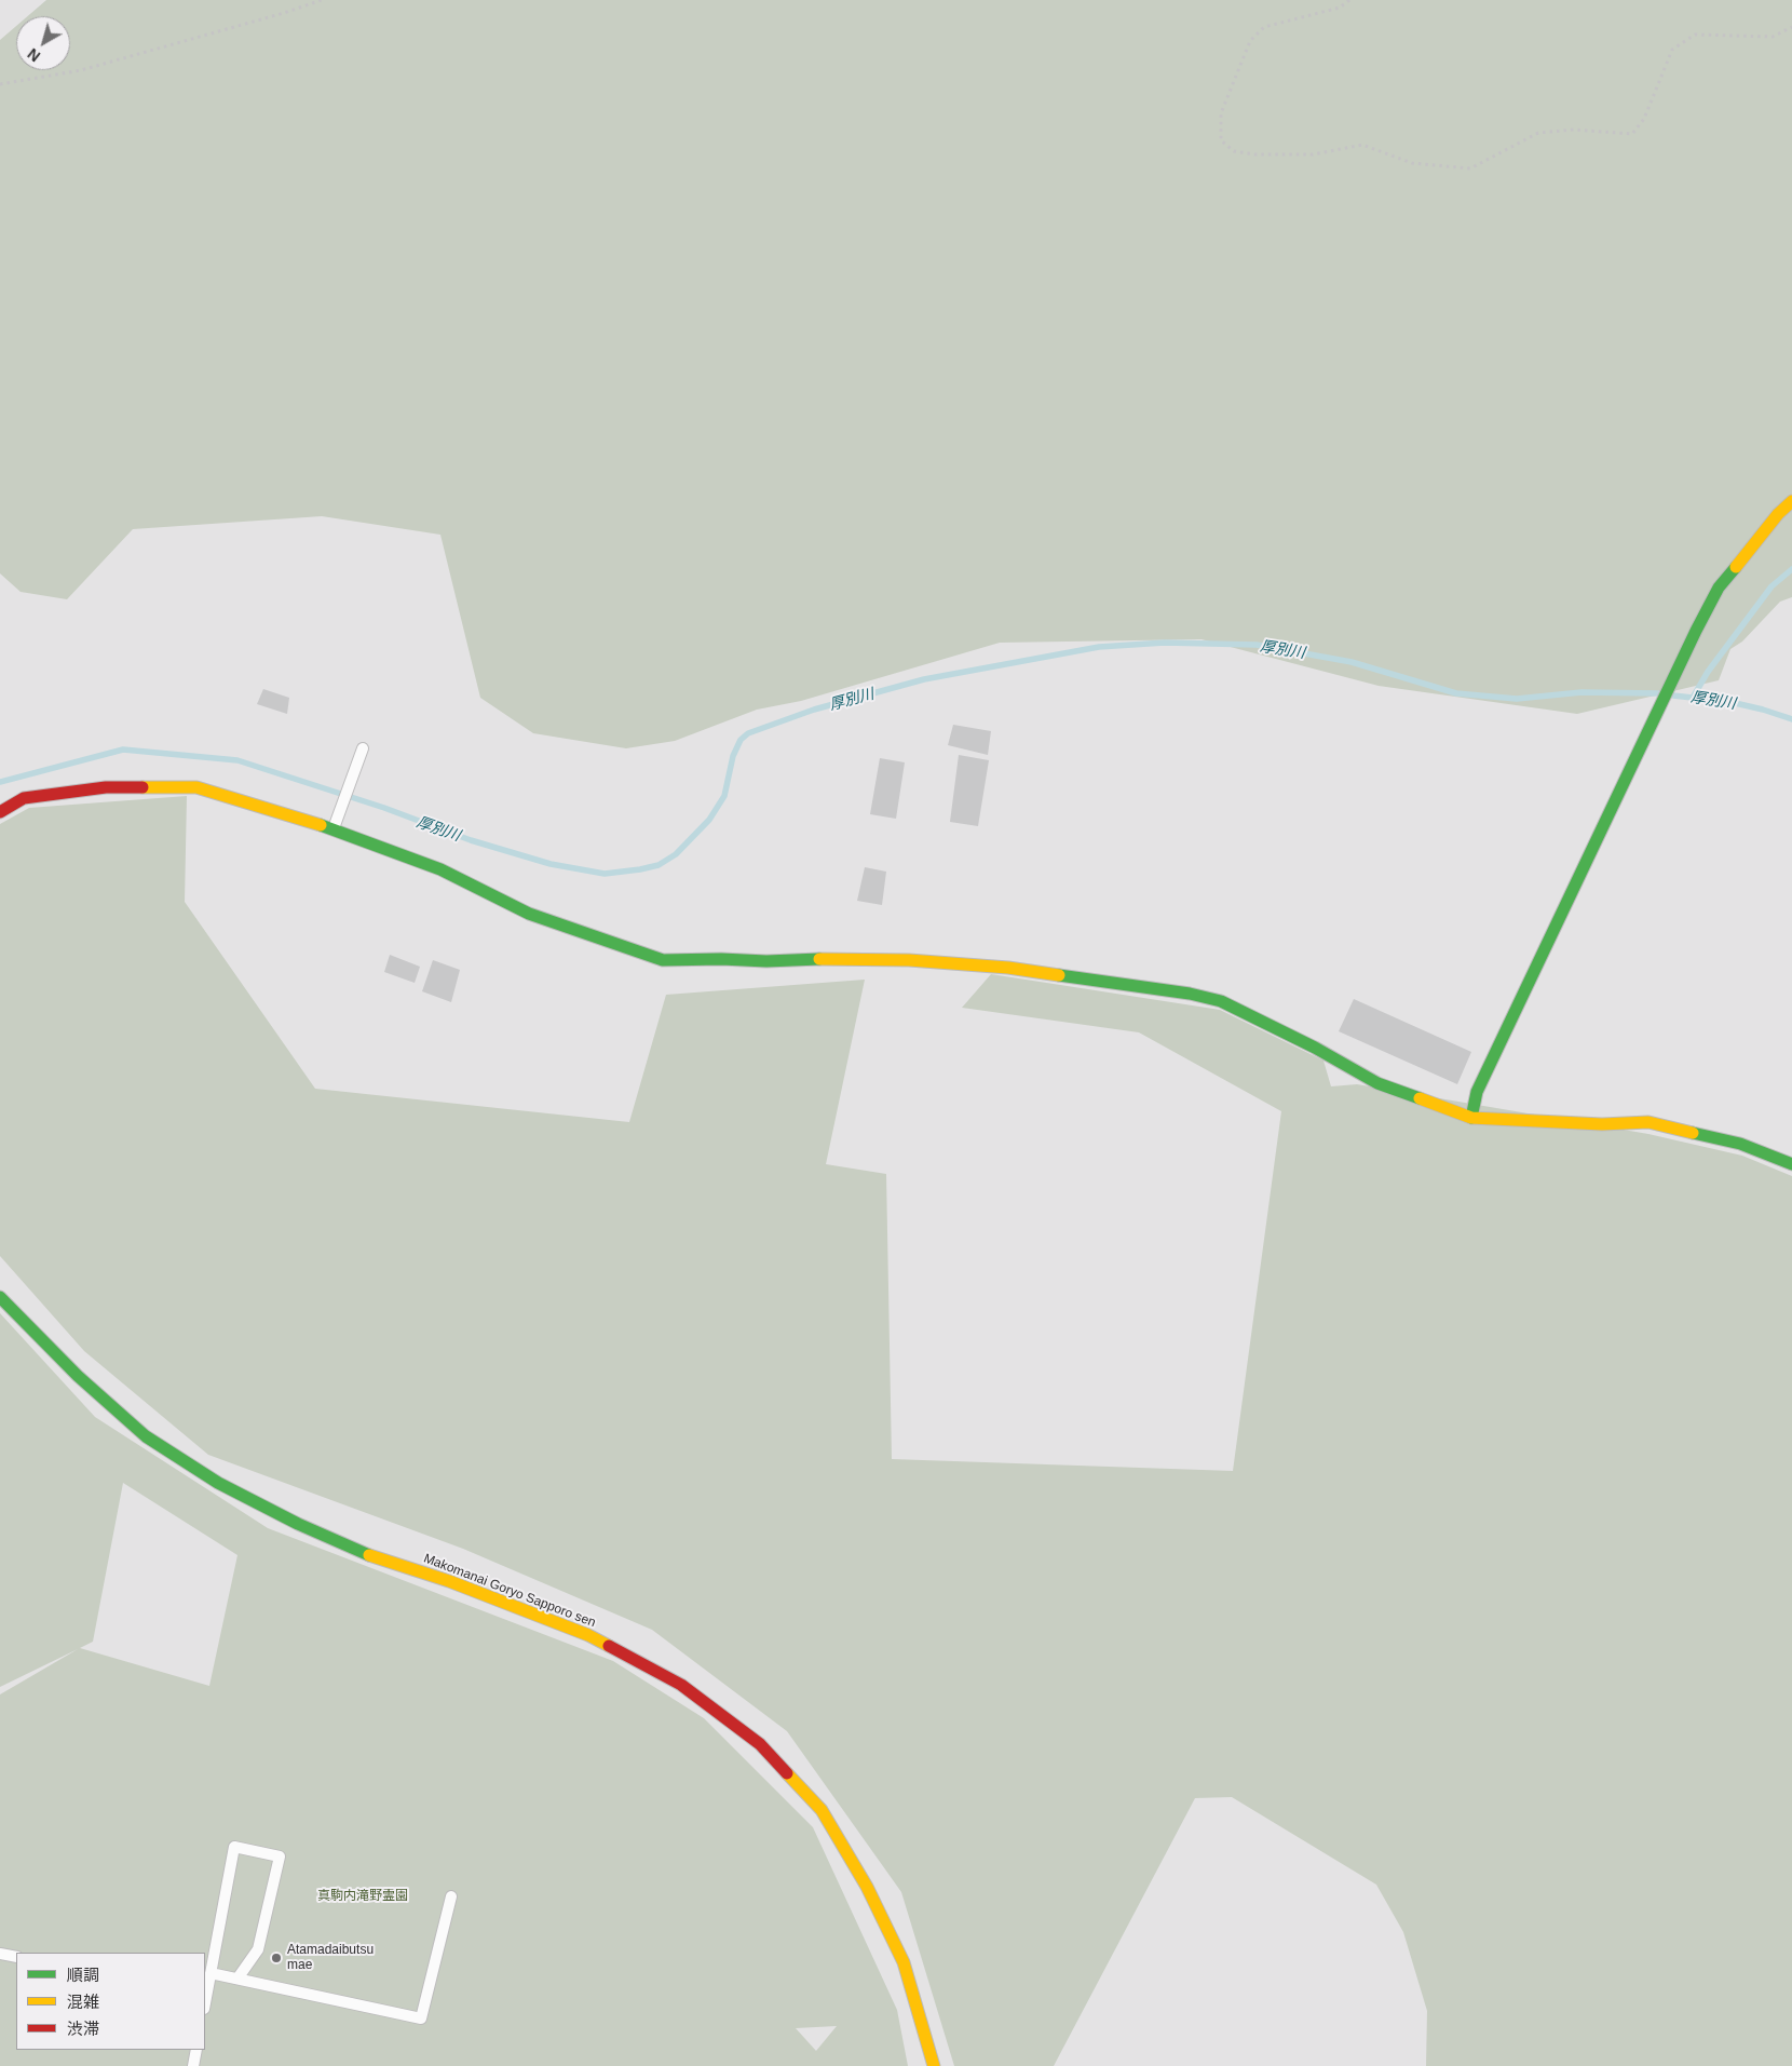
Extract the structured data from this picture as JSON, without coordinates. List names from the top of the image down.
{
  "streets": {
    "street": ["Makomanai Goryo Sapporo sen"]
  },
  "water": ["厚別川"],
  "parks": ["真駒内滝野霊園"],
  "places": ["Atamadaibutsu mae"],
  "legend": ["順調", "混雑", "渋滞"],
  "north": "bottom left"
}
